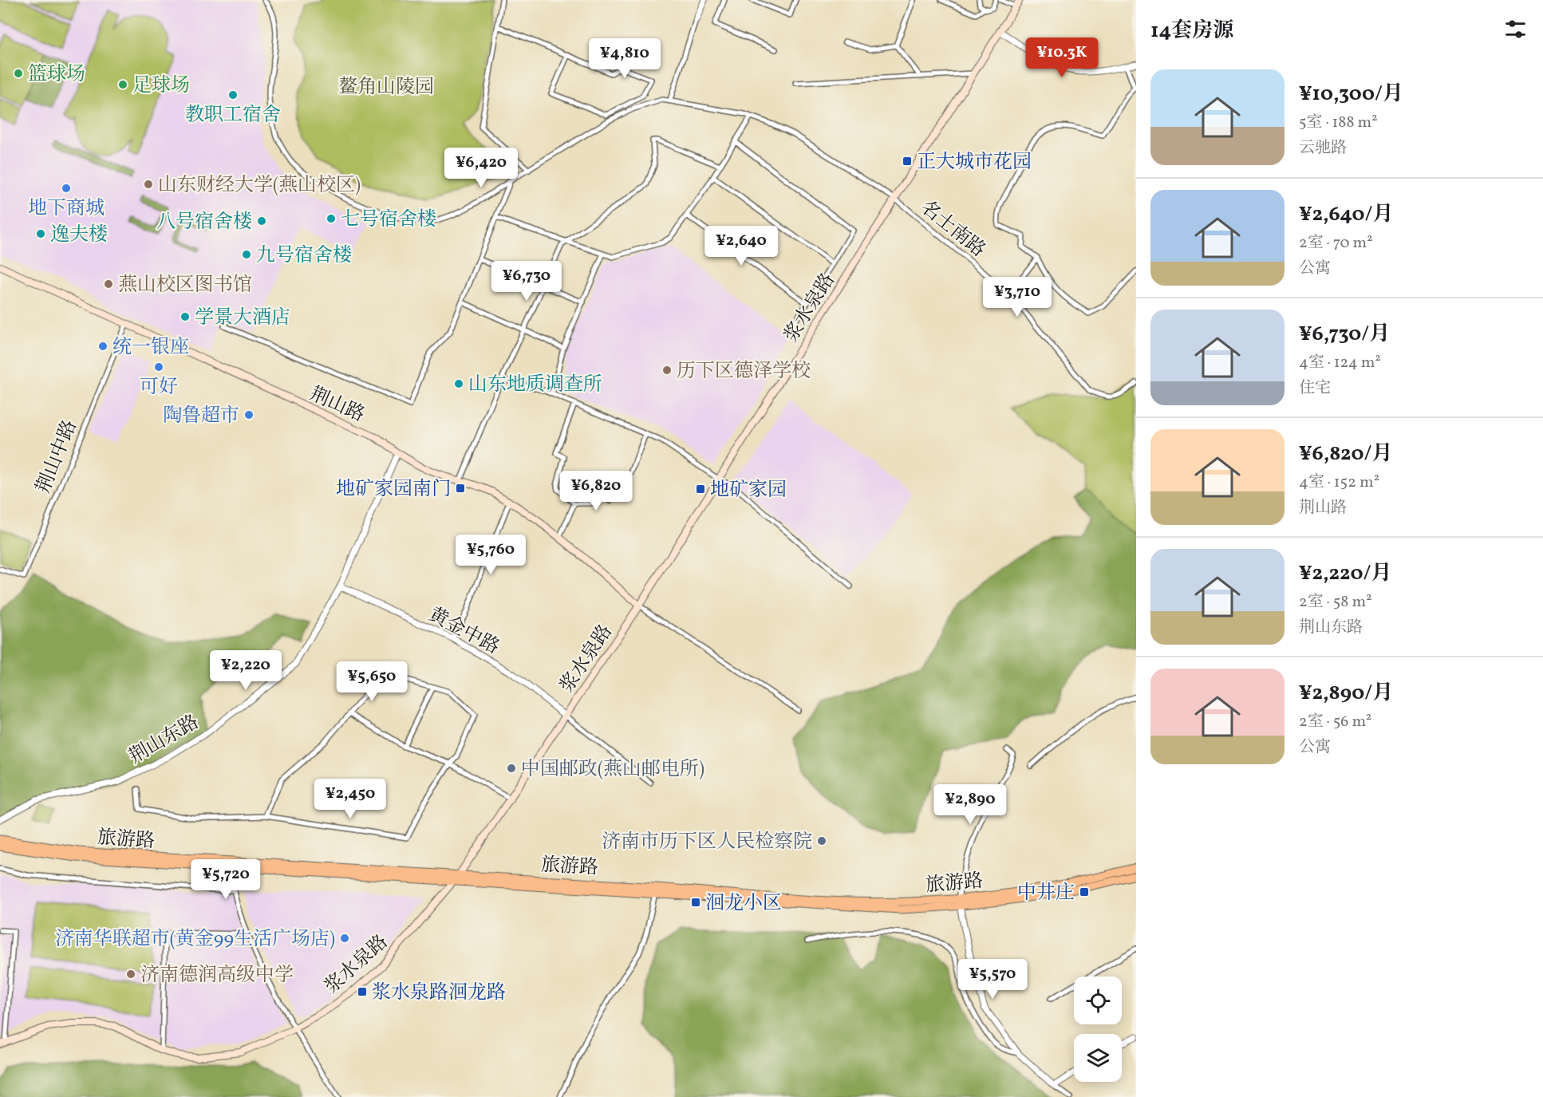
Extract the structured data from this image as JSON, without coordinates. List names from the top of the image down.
{
  "streets": {
    "main road": ["浆水泉路", "荆山路", "旅游路"],
    "street": [
      "名士南路",
      "荆山中路",
      "黄金中路",
      "荆山东路"
    ]
  },
  "crossings": [
    ["名士南路", "浆水泉路"],
    ["浆水泉路", "荆山路"],
    ["浆水泉路", "黄金中路"],
    ["浆水泉路", "旅游路"],
    ["荆山路", "荆山中路"],
    ["荆山路", "荆山东路"],
    ["黄金中路", "荆山东路"]
  ],
  "parks": ["鳌角山陵园"],
  "places": {
    "other": [
      "篮球场",
      "足球场",
      "教职工宿舍",
      "山东财经大学(燕山校区)",
      "地下商城",
      "七号宿舍楼",
      "八号宿舍楼",
      "逸夫楼",
      "九号宿舍楼",
      "燕山校区图书馆",
      "学景大酒店",
      "统一银座",
      "可好",
      "历下区德泽学校",
      "山东地质调查所",
      "陶鲁超市",
      "中国邮政(燕山邮电所)",
      "济南市历下区人民检察院",
      "济南华联超市(黄金99生活广场店)",
      "济南德润高级中学"
    ],
    "transit": [
      "正大城市花园",
      "地矿家园南门",
      "地矿家园",
      "中井庄",
      "洄龙小区",
      "浆水泉路洄龙路"
    ]
  },
  "page": {
    "heading": "14套房源",
    "price": [
      "¥10.3K",
      "¥4,810",
      "¥6,420",
      "¥2,640",
      "¥6,730",
      "¥3,710",
      "¥6,820",
      "¥5,760",
      "¥2,220",
      "¥5,650",
      "¥2,450",
      "¥2,890",
      "¥5,720",
      "¥5,570"
    ],
    "list": [
      {
        "name": "¥10,300/月",
        "note": "5室 · 188 m² · 云驰路"
      },
      {
        "name": "¥2,640/月",
        "note": "2室 · 70 m² · 公寓"
      },
      {
        "name": "¥6,730/月",
        "note": "4室 · 124 m² · 住宅"
      },
      {
        "name": "¥6,820/月",
        "note": "4室 · 152 m² · 荆山路"
      },
      {
        "name": "¥2,220/月",
        "note": "2室 · 58 m² · 荆山东路"
      },
      {
        "name": "¥2,890/月",
        "note": "2室 · 56 m² · 公寓"
      }
    ]
  }
}
